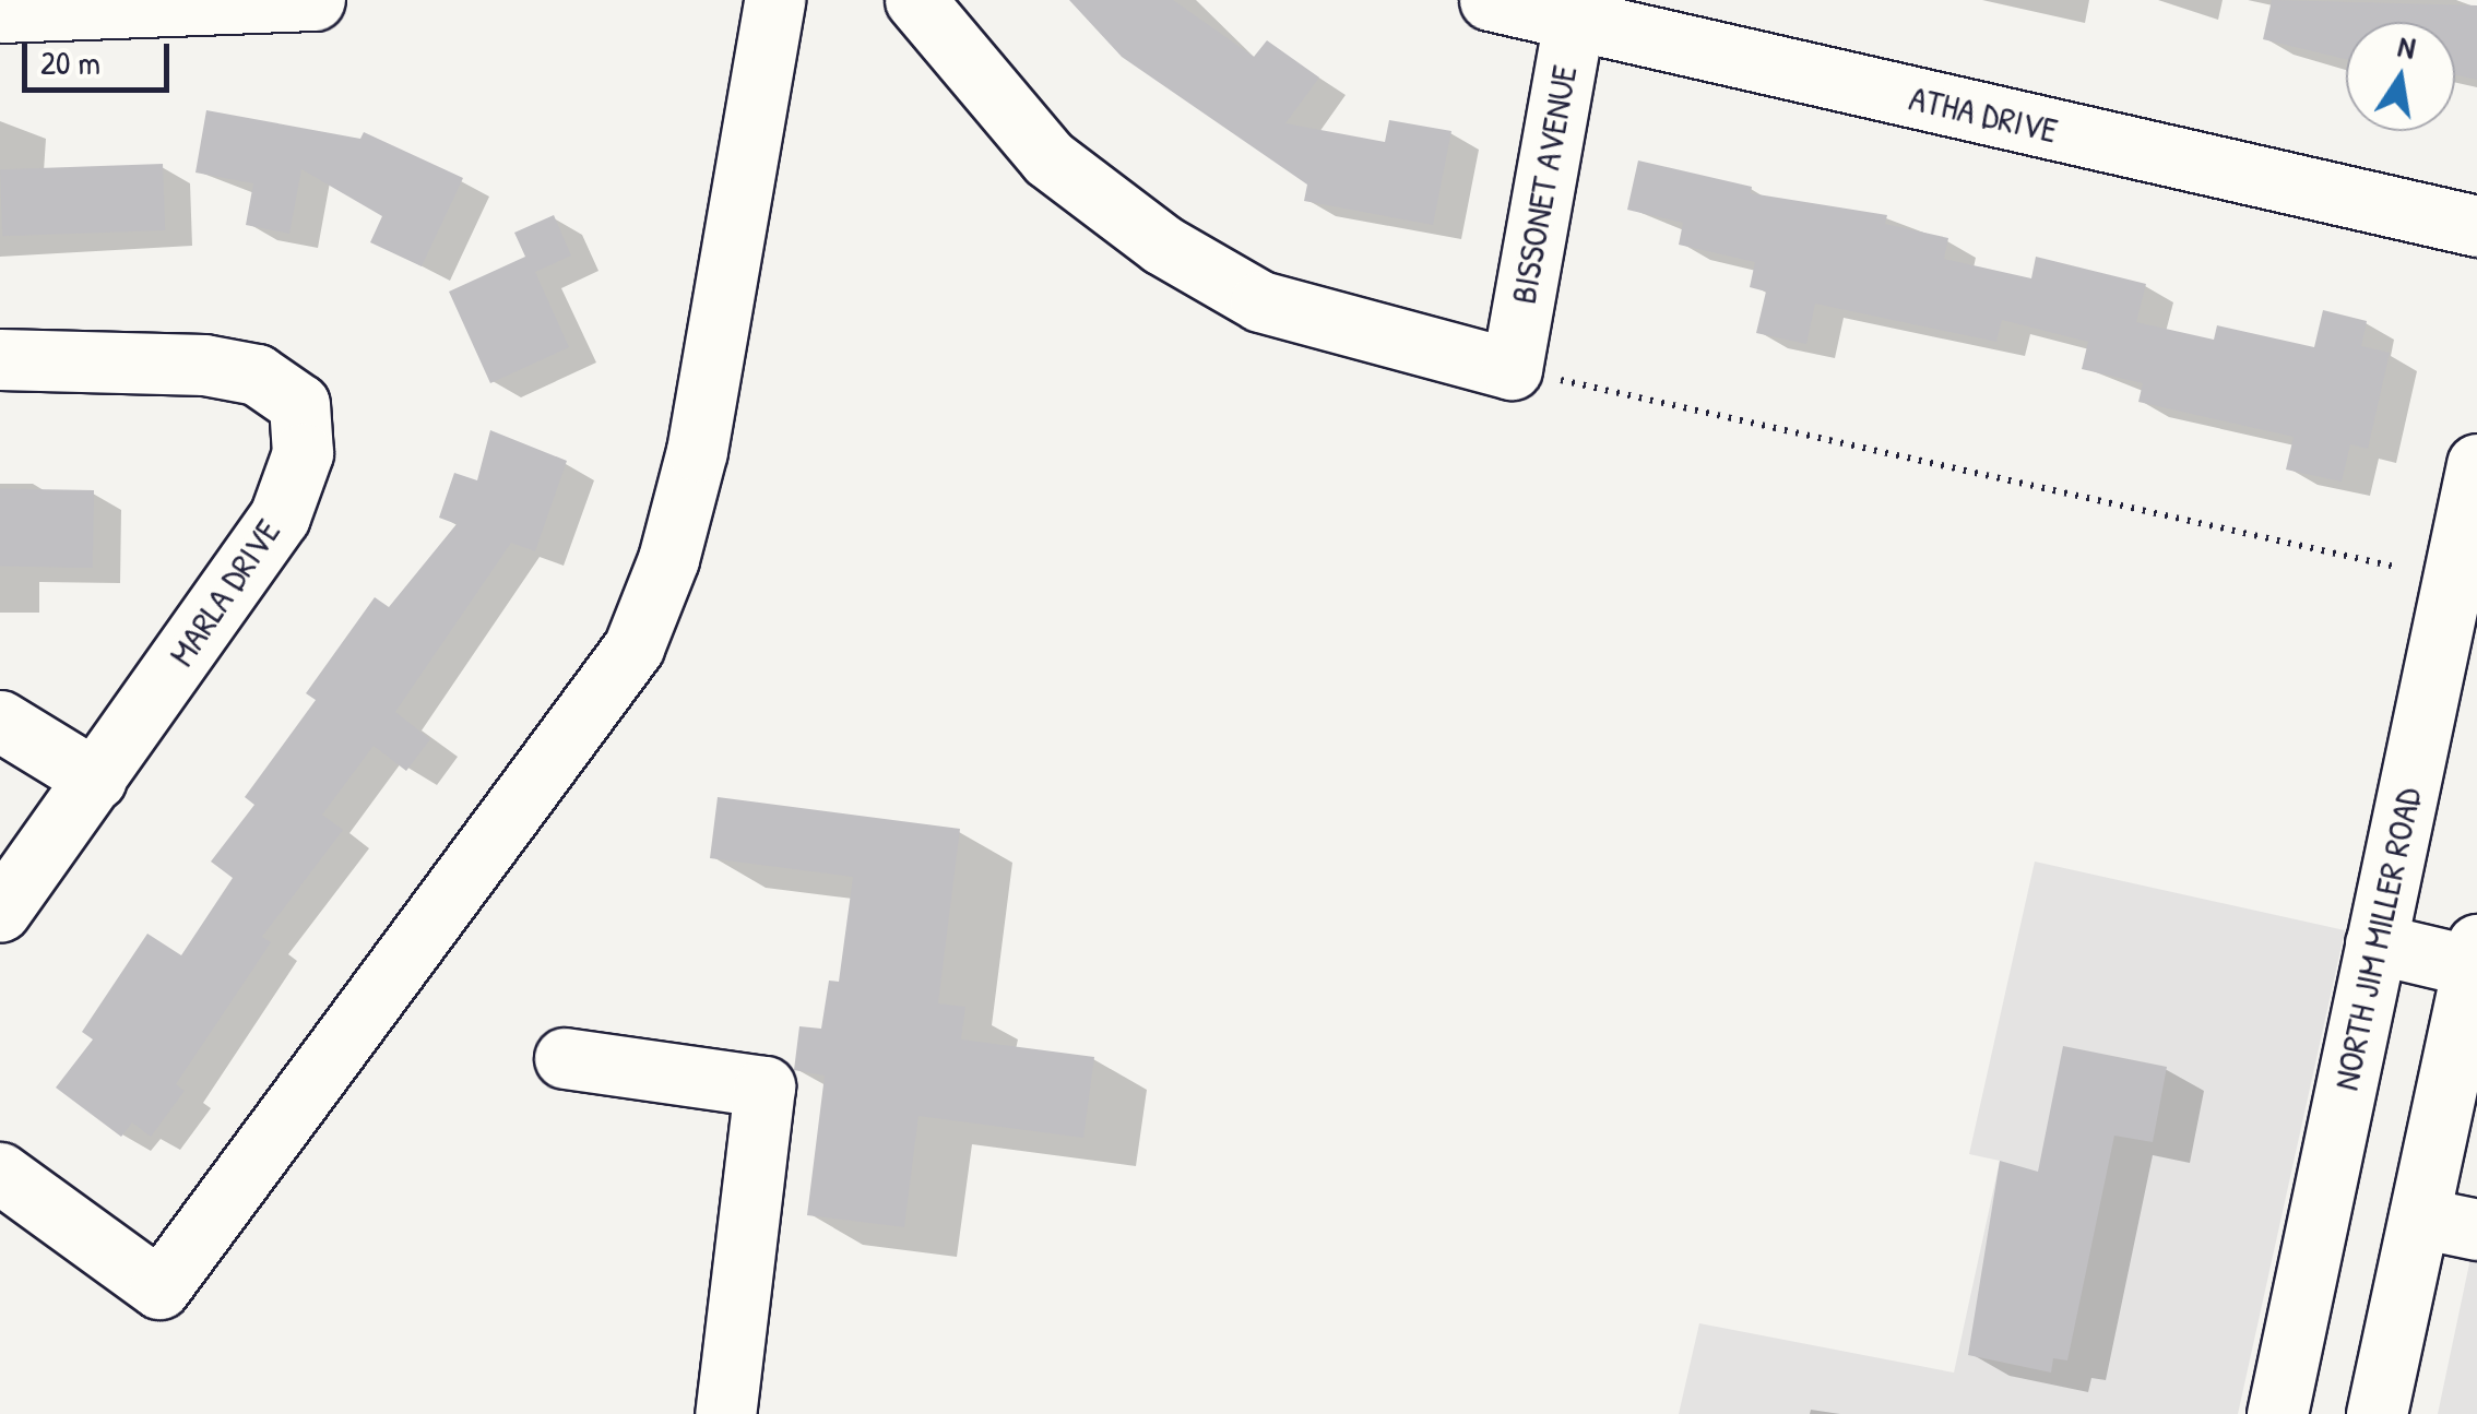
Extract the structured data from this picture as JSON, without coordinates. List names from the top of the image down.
{
  "streets": {
    "street": [
      "ATHA DRIVE",
      "BISSONET AVENUE",
      "MARLA DRIVE",
      "NORTH JIM MILLER ROAD"
    ]
  },
  "crossings": [
    ["ATHA DRIVE", "BISSONET AVENUE"]
  ],
  "scale_bar": "20 m",
  "north": "top"
}
